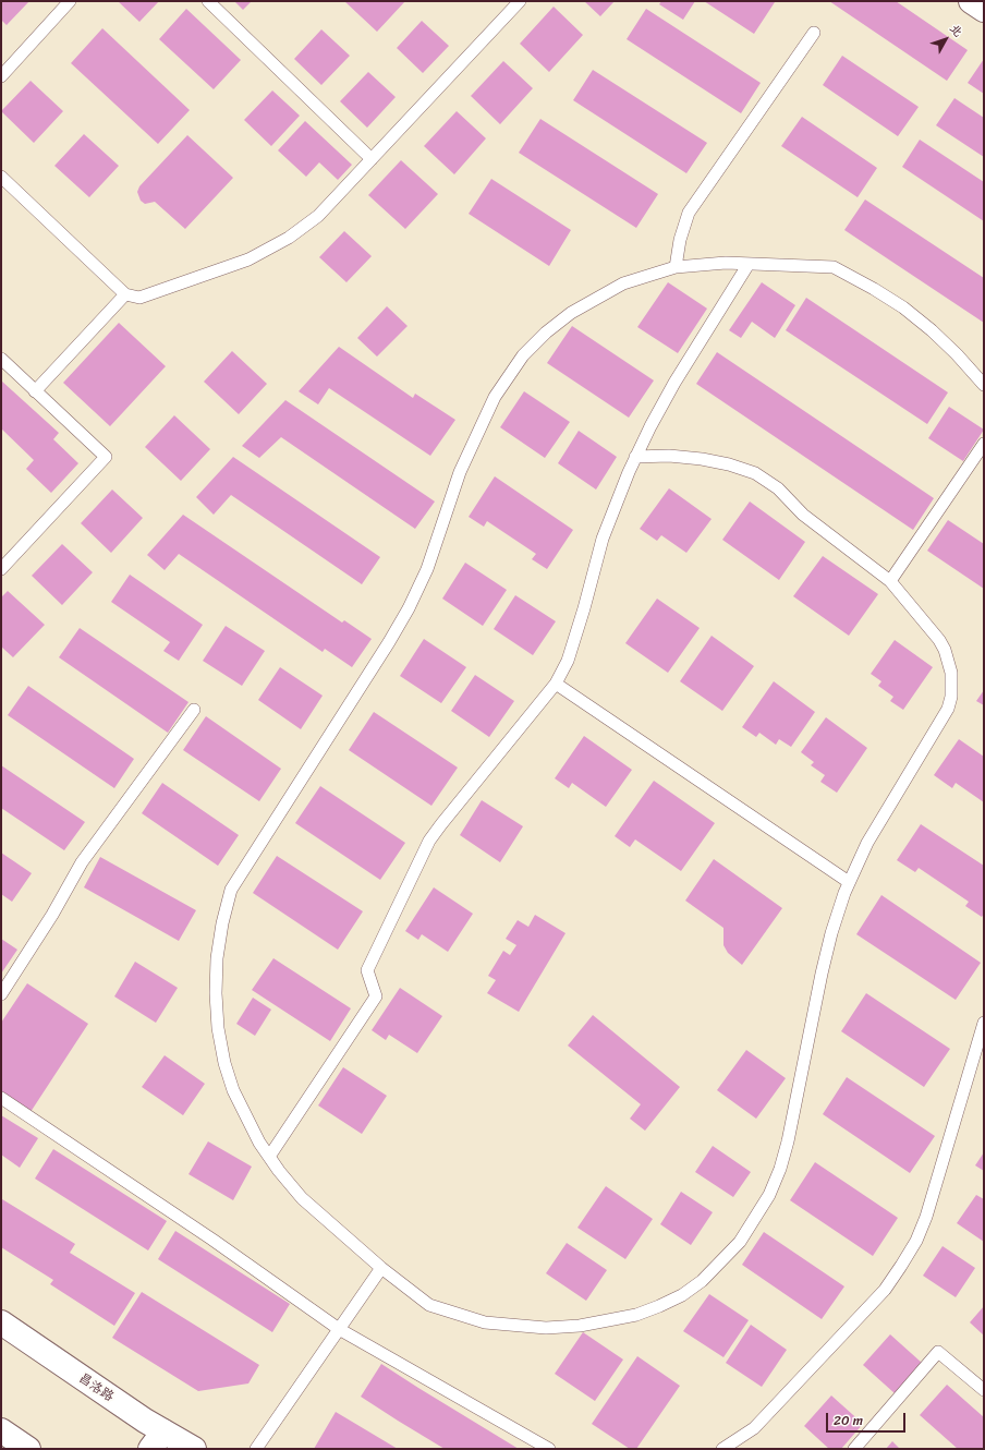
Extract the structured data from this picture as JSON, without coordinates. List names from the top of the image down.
{
  "streets": {
    "street": ["昌洛路"]
  },
  "scale_bar": "20 m",
  "north": "top right"
}
